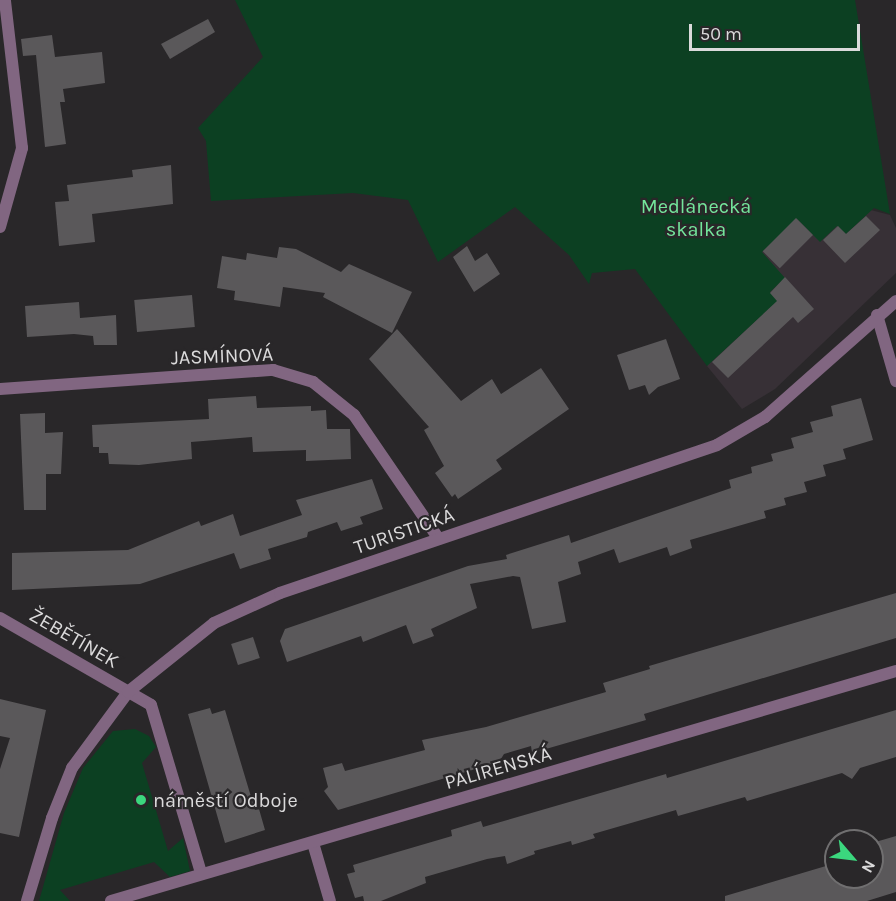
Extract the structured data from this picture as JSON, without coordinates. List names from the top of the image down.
{
  "streets": {
    "street": [
      "JASMÍNOVÁ",
      "TURISTICKÁ",
      "ŽEBĚTÍNEK",
      "PALÍRENSKÁ"
    ]
  },
  "crossings": [
    ["JASMÍNOVÁ", "TURISTICKÁ"],
    ["TURISTICKÁ", "ŽEBĚTÍNEK"]
  ],
  "parks": ["Medlánecká skalka"],
  "places": ["náměstí Odboje"],
  "scale_bar": "50 m",
  "north": "bottom right"
}
